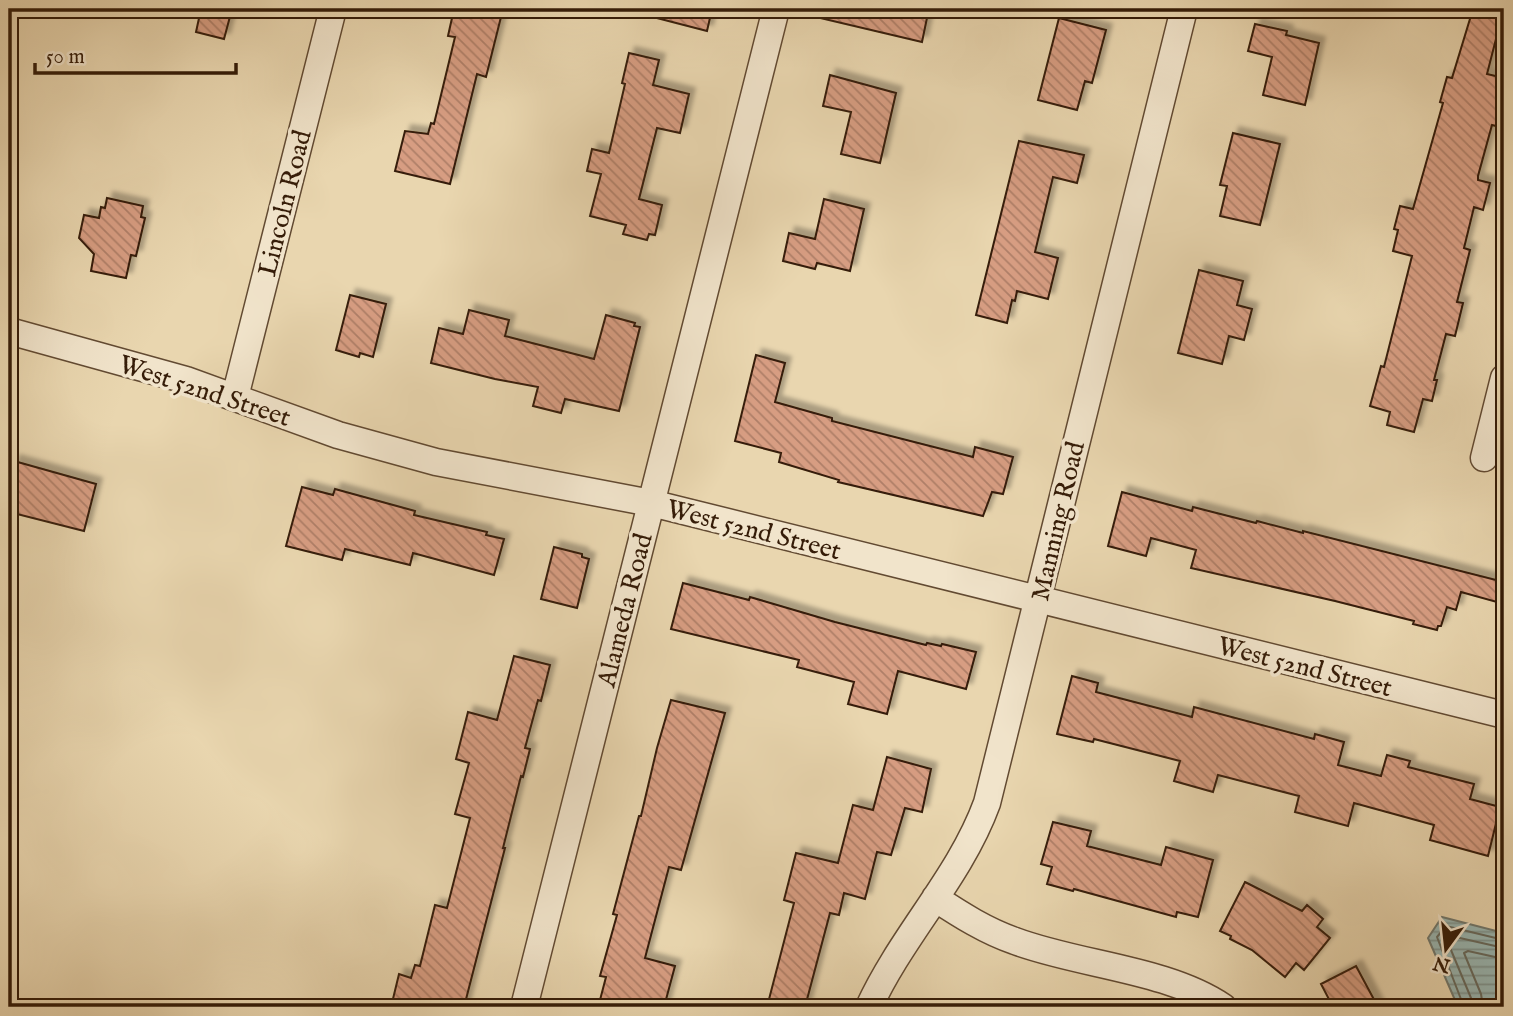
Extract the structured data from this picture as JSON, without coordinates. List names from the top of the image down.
{
  "streets": {
    "street": [
      "Lincoln Road",
      "West 52nd Street",
      "Manning Road",
      "Alameda Road"
    ]
  },
  "crossings": [
    ["Lincoln Road", "West 52nd Street"],
    ["West 52nd Street", "Manning Road"],
    ["West 52nd Street", "Alameda Road"]
  ],
  "scale_bar": "50 m",
  "north": "bottom"
}
